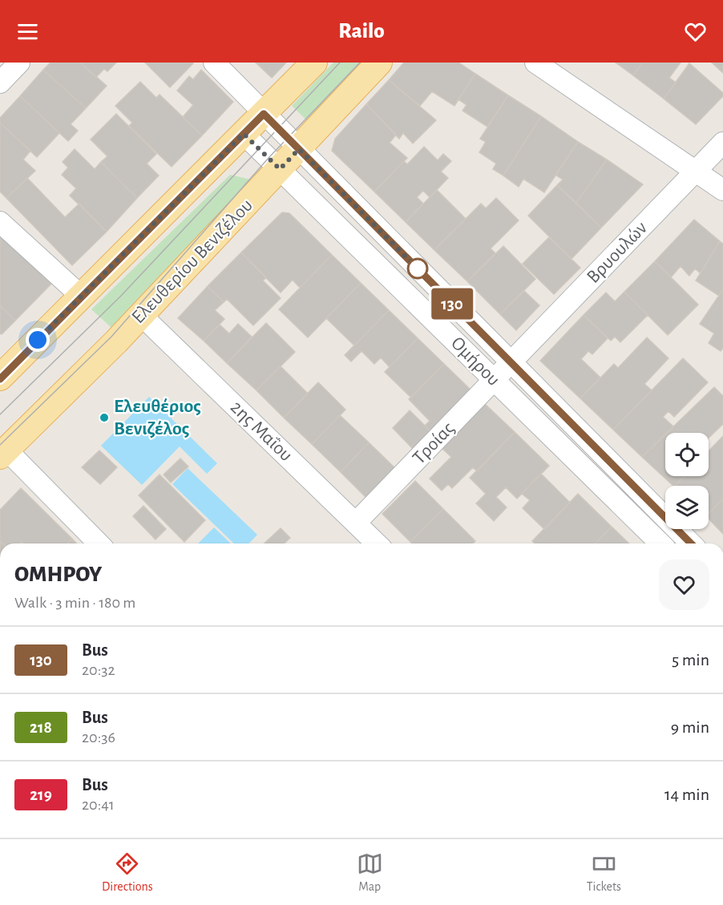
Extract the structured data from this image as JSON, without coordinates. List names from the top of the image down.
{
  "streets": {
    "main road": ["Ελευθερίου Βενιζέλου"],
    "street": [
      "Βρυουλών",
      "Ομήρου",
      "2ης Μαΐου",
      "Τροίας"
    ]
  },
  "crossings": [
    ["Βρυουλών", "Ομήρου"],
    ["Βρυουλών", "Τροίας"],
    ["Ελευθερίου Βενιζέλου", "Ομήρου"],
    ["Ελευθερίου Βενιζέλου", "2ης Μαΐου"],
    ["Ομήρου", "Τροίας"],
    ["2ης Μαΐου", "Τροίας"]
  ],
  "places": ["Ελευθέριος Βενιζέλος"],
  "lines": ["bus line 130"],
  "page": {
    "header": "Railo",
    "on_map": "130",
    "heading": ["ΟΜΗΡΟΥ", "Walk · 3 min · 180 m"],
    "list": [
      {
        "mark": "130",
        "name": "Bus",
        "note": "20:32",
        "value": "5 min"
      },
      {
        "mark": "218",
        "name": "Bus",
        "note": "20:36",
        "value": "9 min"
      },
      {
        "mark": "219",
        "name": "Bus",
        "note": "20:41",
        "value": "14 min"
      }
    ],
    "tabs": ["Directions", "Map", "Tickets"]
  }
}
